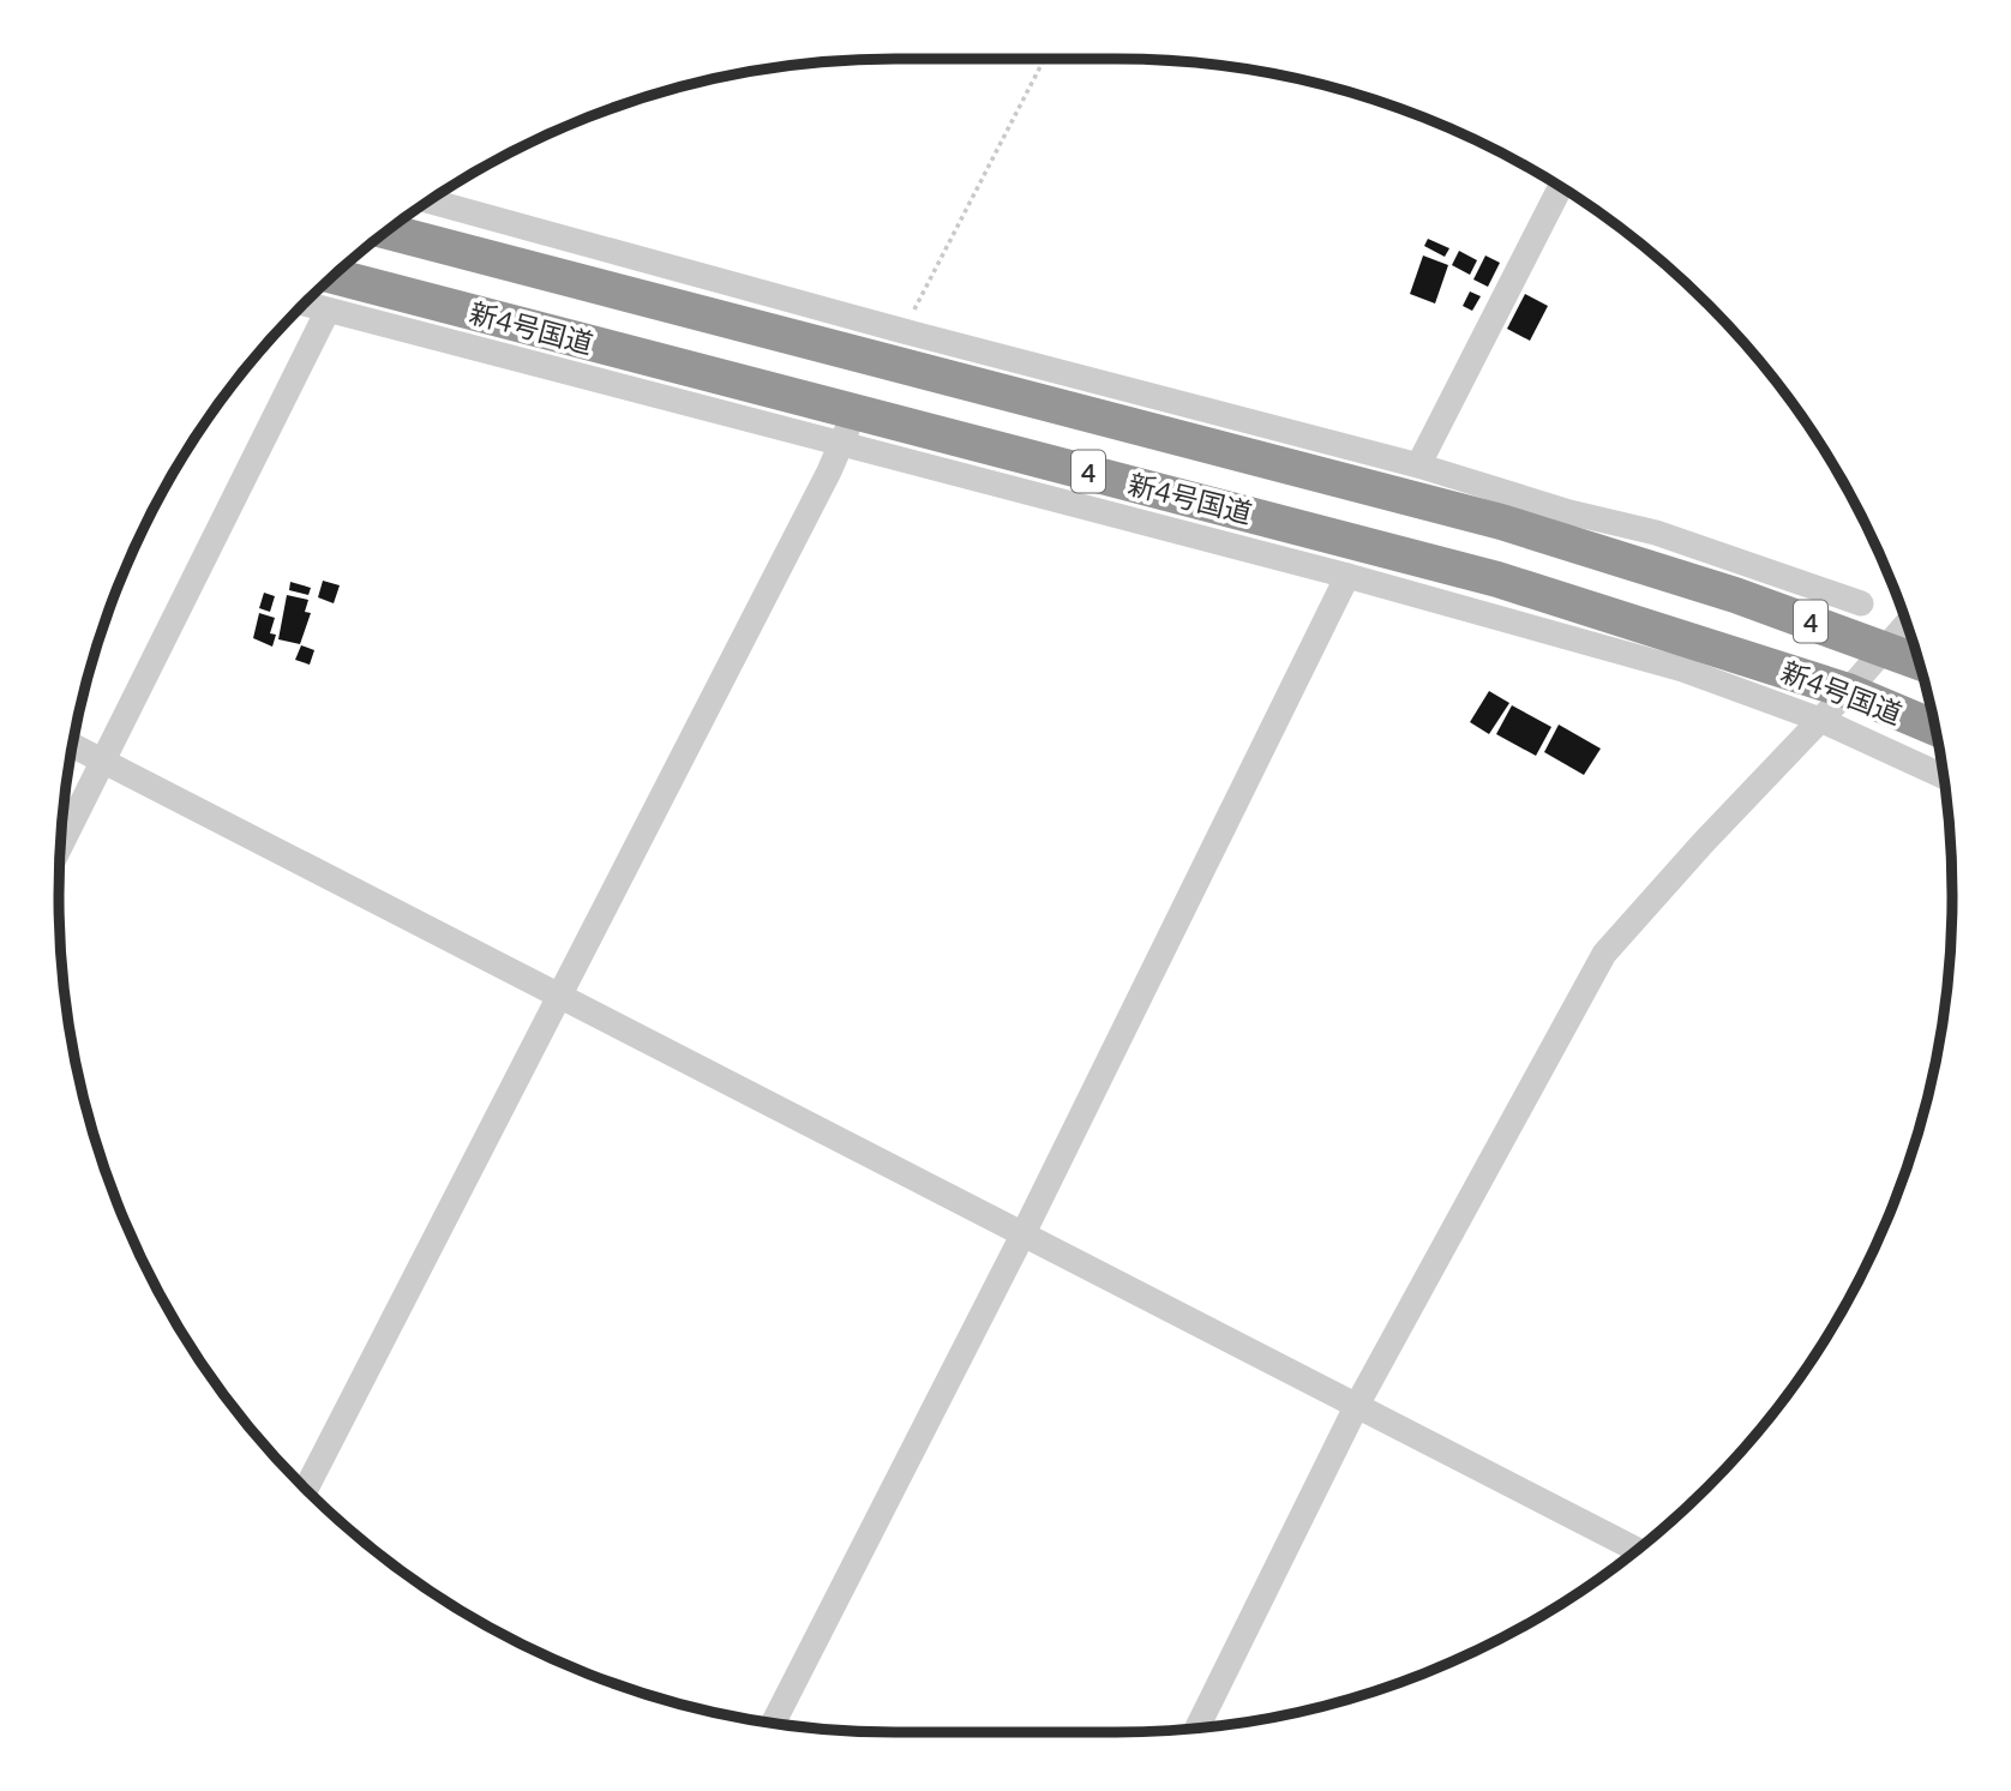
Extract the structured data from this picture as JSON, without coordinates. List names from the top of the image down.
{
  "streets": {
    "highway": ["新4号国道", "4"]
  }
}
